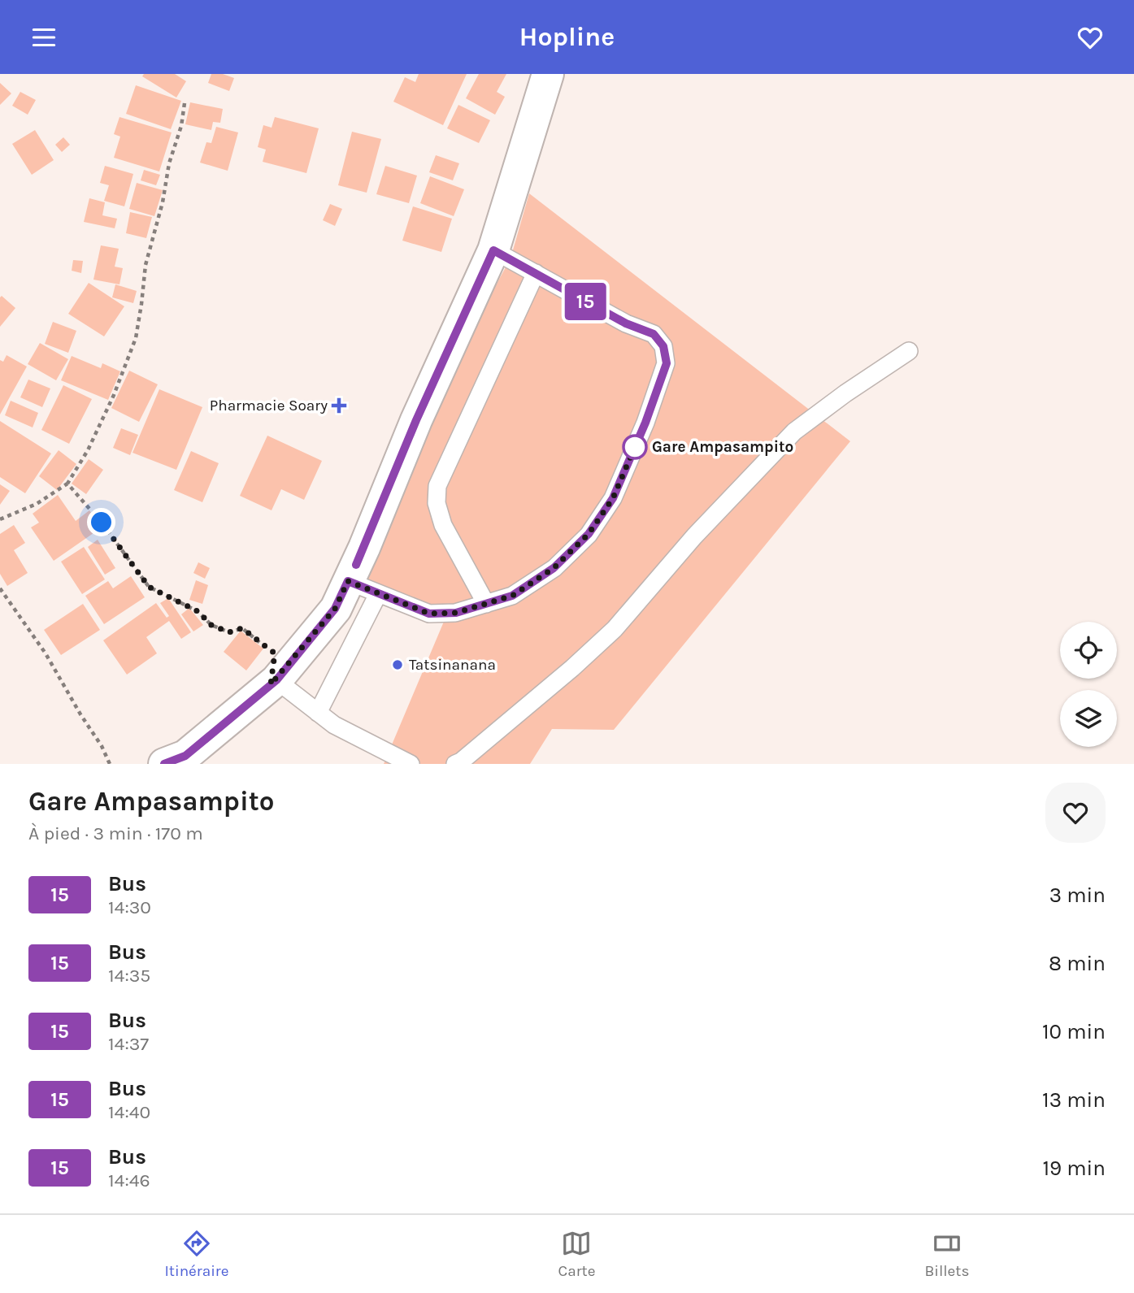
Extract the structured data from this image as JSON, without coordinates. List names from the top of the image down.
{
  "places": {
    "health": ["Pharmacie Soary"],
    "other": ["Gare Ampasampito", "Tatsinanana"]
  },
  "lines": ["bus line 15"],
  "page": {
    "header": "Hopline",
    "on_map": "15",
    "heading": ["Gare Ampasampito", "À pied · 3 min · 170 m"],
    "list": [
      {
        "mark": "15",
        "name": "Bus",
        "note": "14:30",
        "value": "3 min"
      },
      {
        "mark": "15",
        "name": "Bus",
        "note": "14:35",
        "value": "8 min"
      },
      {
        "mark": "15",
        "name": "Bus",
        "note": "14:37",
        "value": "10 min"
      },
      {
        "mark": "15",
        "name": "Bus",
        "note": "14:40",
        "value": "13 min"
      },
      {
        "mark": "15",
        "name": "Bus",
        "note": "14:46",
        "value": "19 min"
      }
    ],
    "tabs": ["Itinéraire", "Carte", "Billets"]
  }
}
